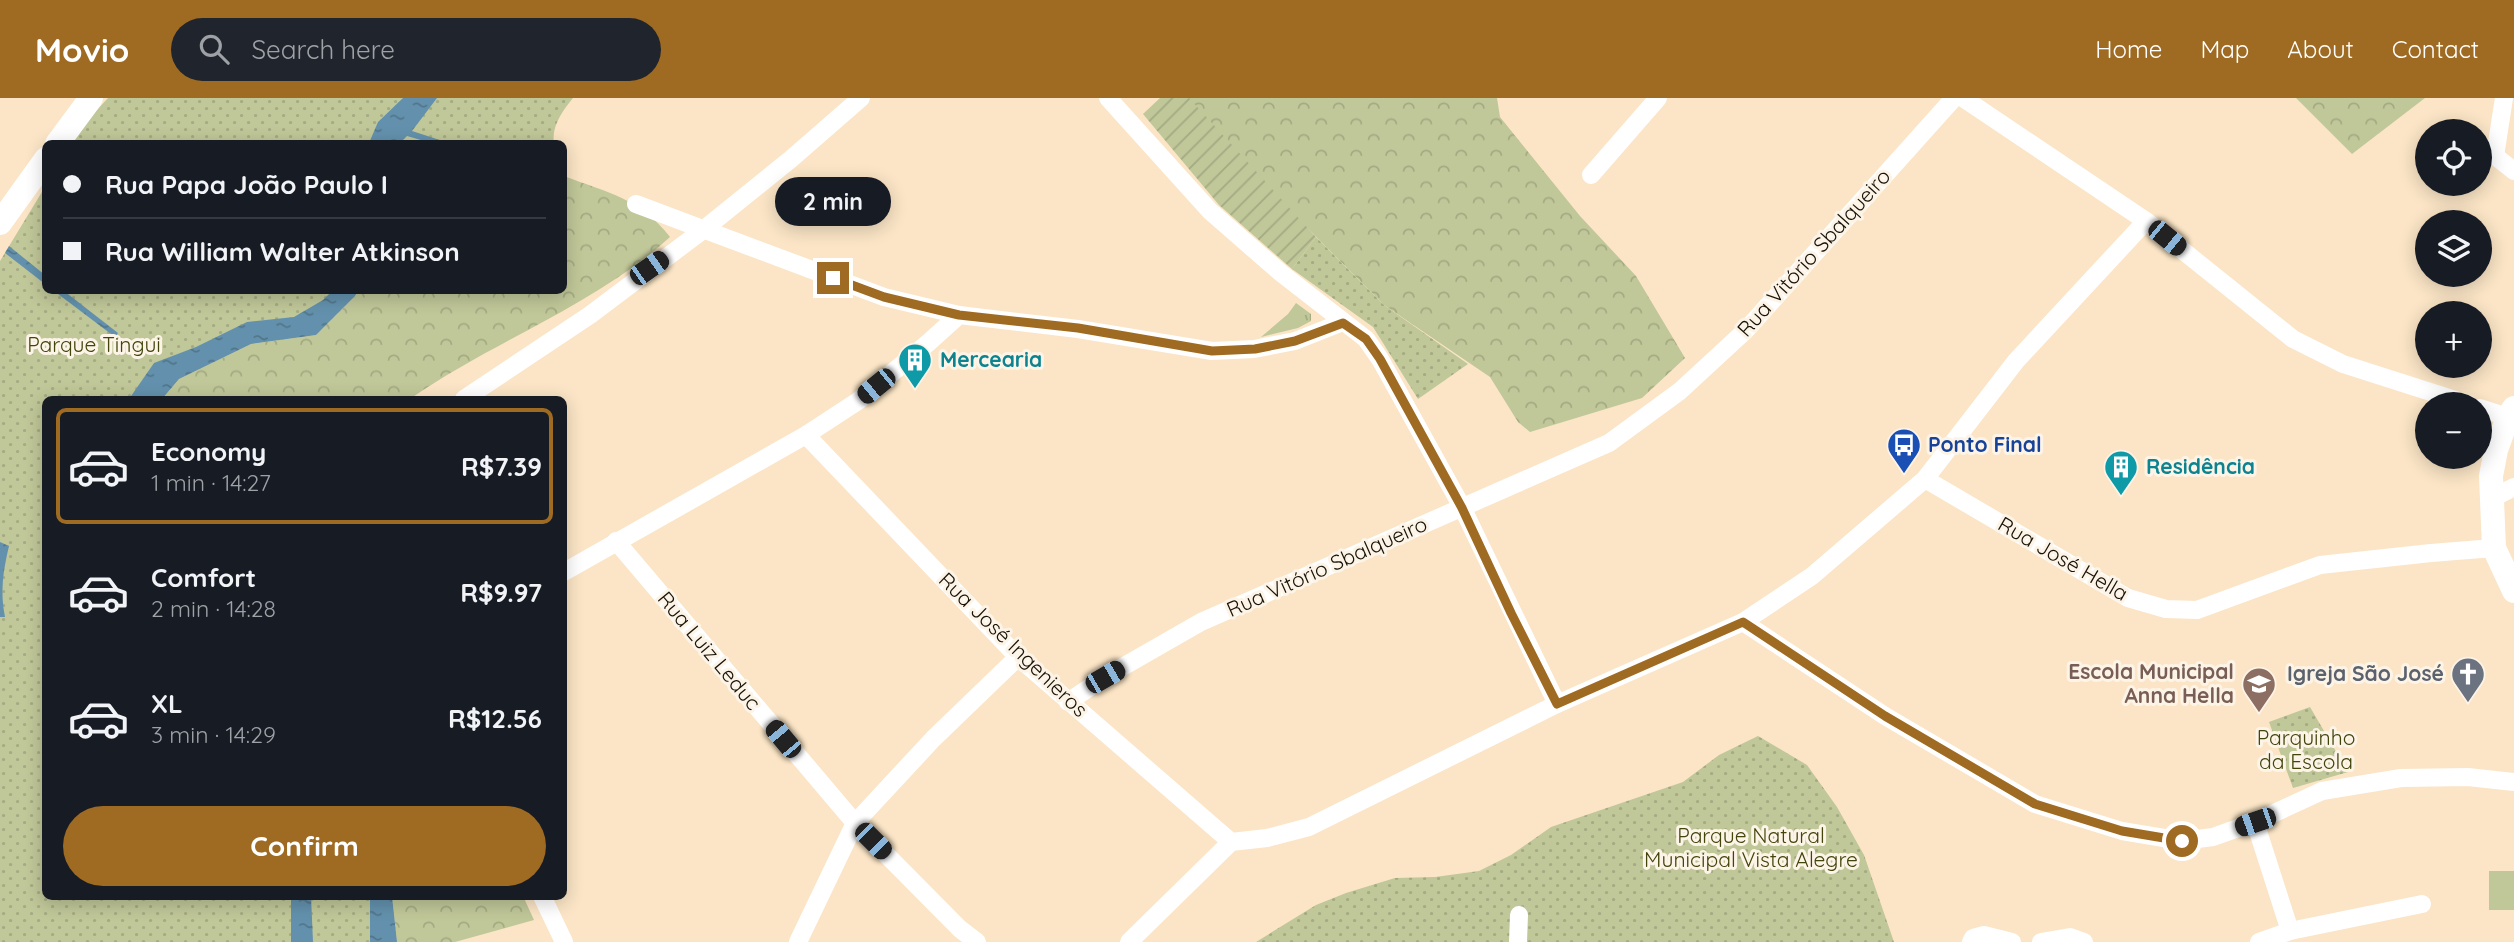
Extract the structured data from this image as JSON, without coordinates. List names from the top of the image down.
{
  "streets": {
    "street": [
      "Rua Vitório Sbalqueiro",
      "Rua José Hella",
      "Rua José Ingenieros",
      "Rua Luiz Leduc"
    ]
  },
  "crossings": [
    ["Rua Vitório Sbalqueiro", "Rua José Ingenieros"]
  ],
  "parks": ["Parque Tingui", "Parquinho da Escola", "Parque Natural Municipal Vista Alegre"],
  "places": {
    "building": ["Mercearia", "Residência"],
    "bus stop": ["Ponto Final"],
    "church": ["Igreja São José"],
    "school or university": ["Escola Municipal Anna Hella"]
  },
  "page": {
    "header": "Movio",
    "search": "Search here",
    "nav": [
      "Home",
      "Map",
      "About",
      "Contact"
    ],
    "map_buttons": ["+", "−"],
    "banner": ["Rua Papa João Paulo I", "Rua William Walter Atkinson"],
    "bubble": "2 min",
    "list": [
      {
        "name": "Economy",
        "note": "1 min · 14:27",
        "value": "R$7.39"
      },
      {
        "name": "Comfort",
        "note": "2 min · 14:28",
        "value": "R$9.97"
      },
      {
        "name": "XL",
        "note": "3 min · 14:29",
        "value": "R$12.56"
      }
    ],
    "buttons": "Confirm"
  }
}
